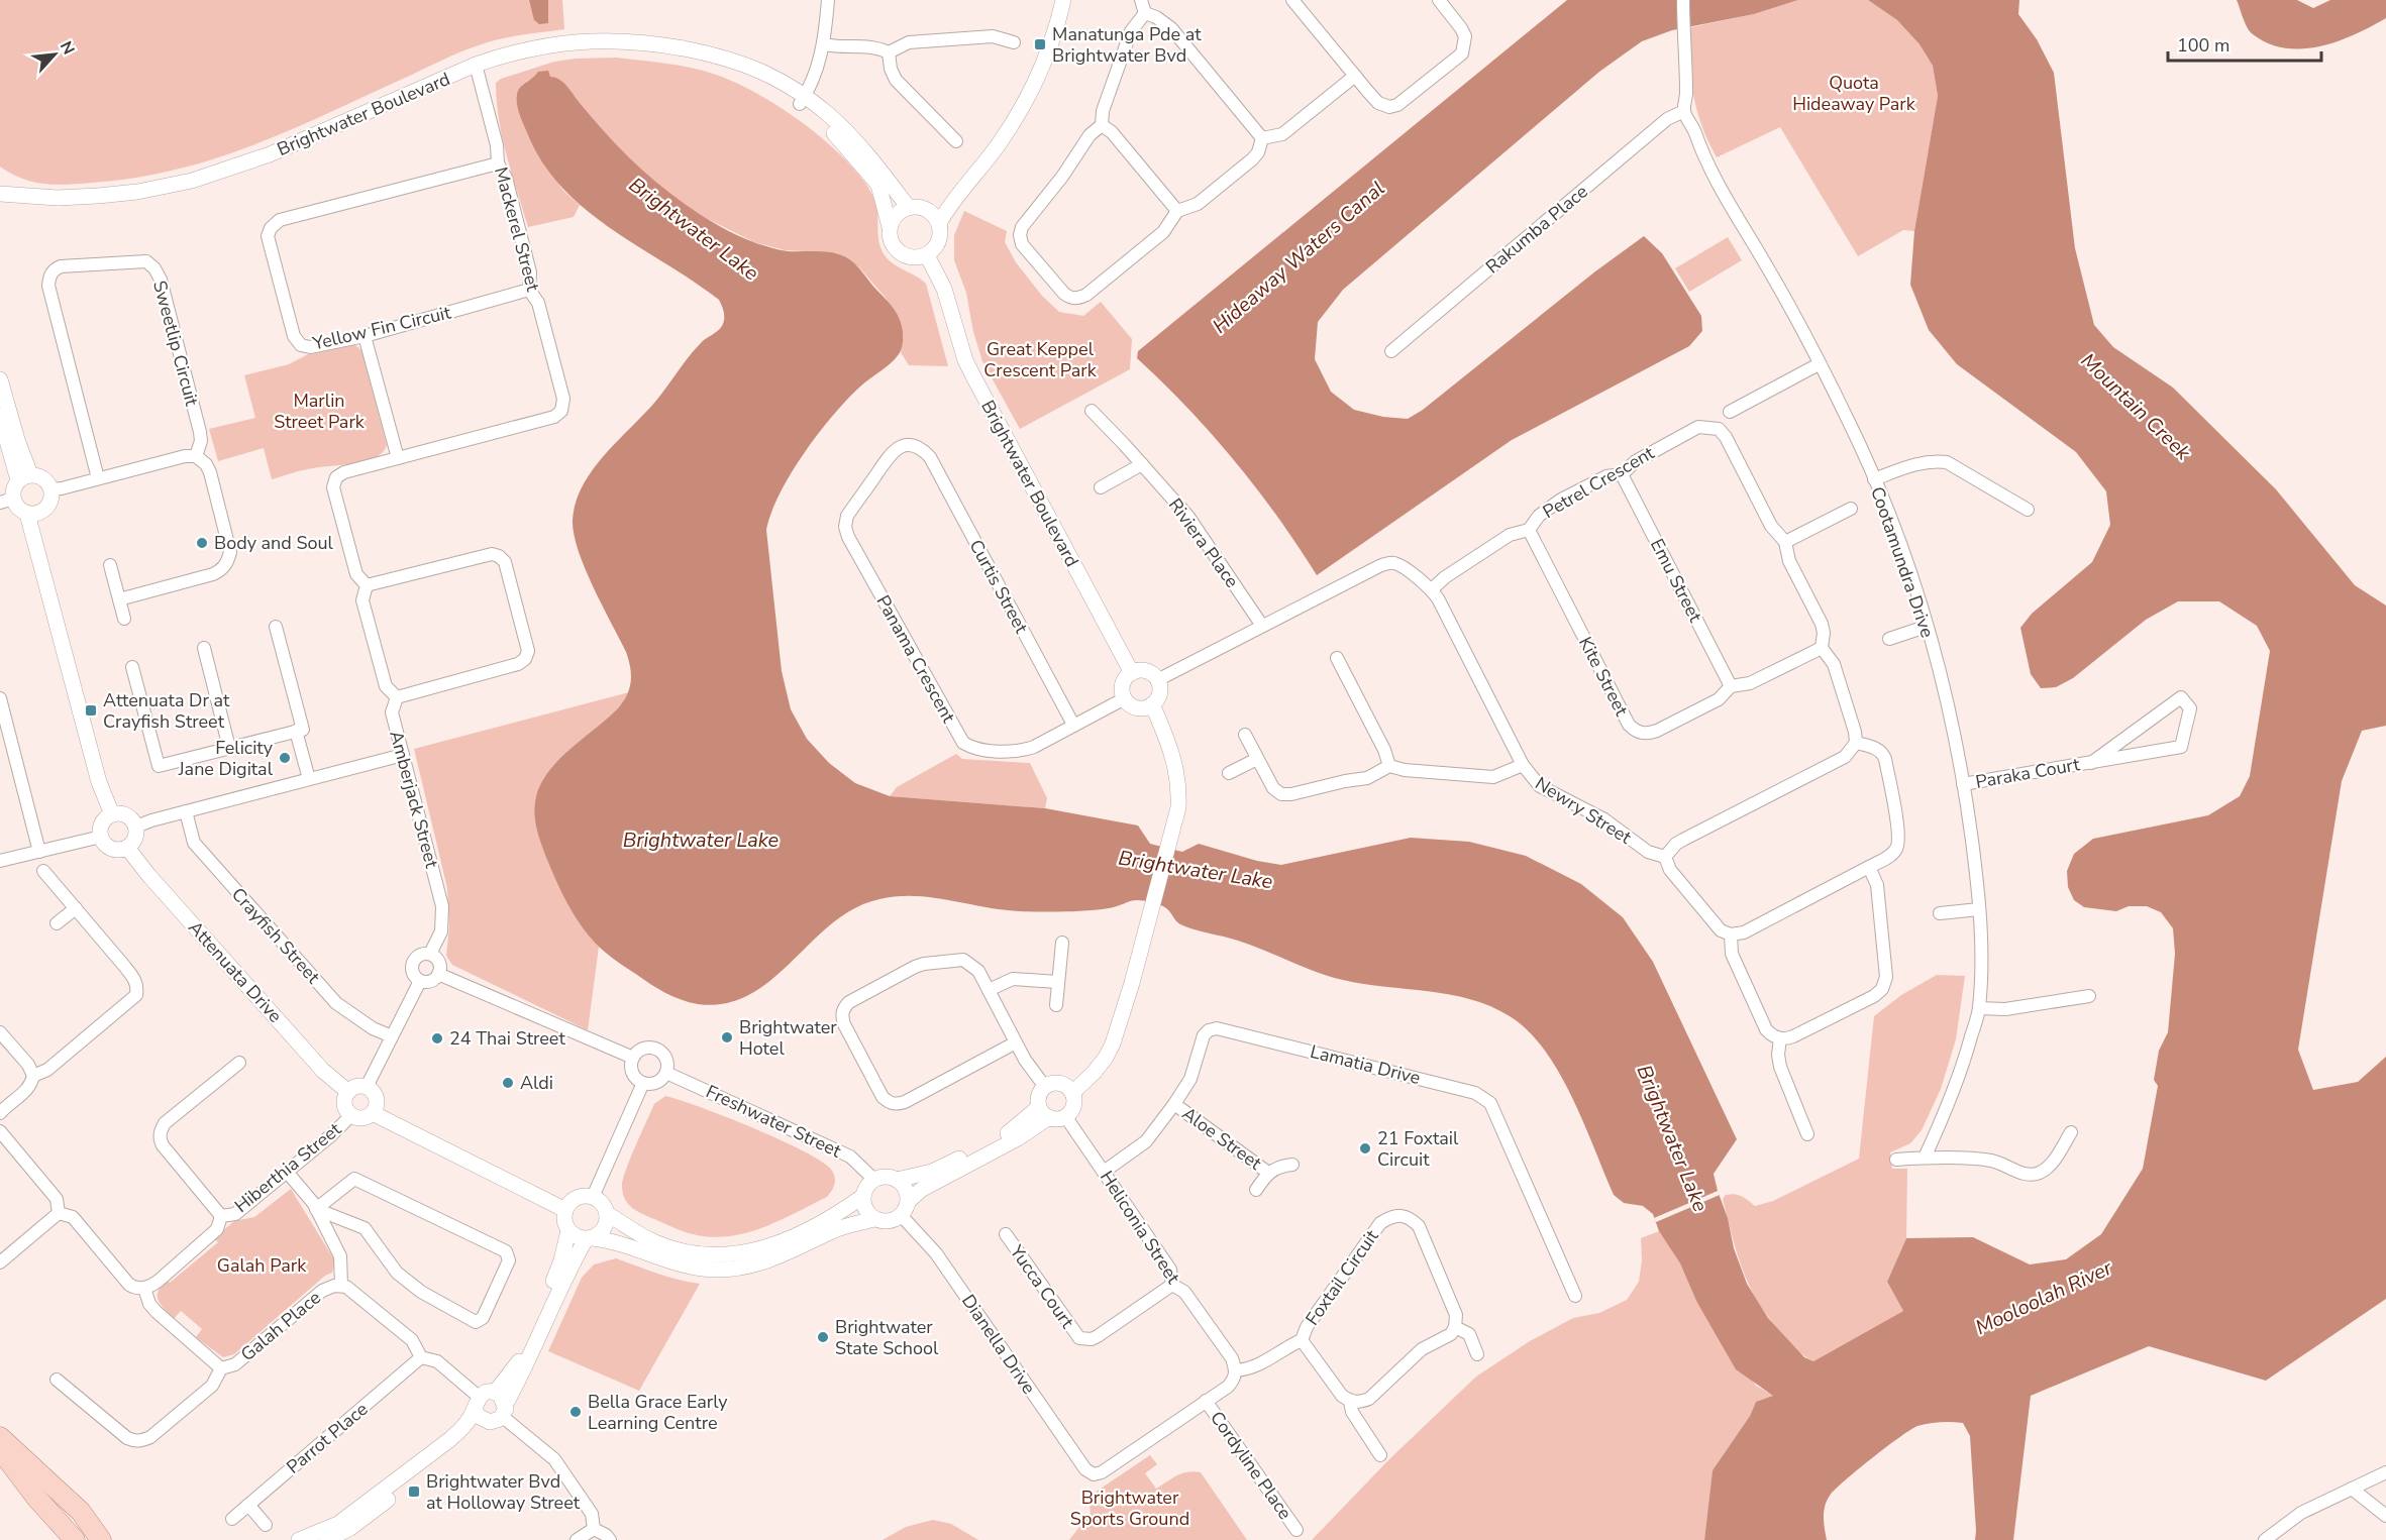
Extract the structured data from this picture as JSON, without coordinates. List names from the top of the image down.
{
  "streets": {
    "street": [
      "Brightwater Boulevard",
      "Mackerel Street",
      "Rakumba Place",
      "Yellow Fin Circuit",
      "Sweetlip Circuit",
      "Petrel Crescent",
      "Riviera Place",
      "Cootamundra Drive",
      "Emu Street",
      "Curtis Street",
      "Panama Crescent",
      "Kite Street",
      "Paraka Court",
      "Amberjack Street",
      "Newry Street",
      "Crayfish Street",
      "Attenuata Drive",
      "Lamatia Drive",
      "Freshwater Street",
      "Aloe Street",
      "Hiberthia Street",
      "Heliconia Street",
      "Foxtail Circuit",
      "Yucca Court",
      "Galah Place",
      "Dianella Drive",
      "Parrot Place",
      "Cordyline Place"
    ]
  },
  "crossings": [
    ["Brightwater Boulevard", "Mackerel Street"],
    ["Brightwater Boulevard", "Panama Crescent"],
    ["Brightwater Boulevard", "Newry Street"],
    ["Mackerel Street", "Yellow Fin Circuit"],
    ["Rakumba Place", "Cootamundra Drive"],
    ["Petrel Crescent", "Emu Street"],
    ["Petrel Crescent", "Kite Street"],
    ["Petrel Crescent", "Newry Street"],
    ["Riviera Place", "Newry Street"],
    ["Cootamundra Drive", "Paraka Court"],
    ["Emu Street", "Kite Street"],
    ["Curtis Street", "Panama Crescent"],
    ["Panama Crescent", "Newry Street"],
    ["Attenuata Drive", "Hiberthia Street"],
    ["Lamatia Drive", "Aloe Street"],
    ["Lamatia Drive", "Heliconia Street"],
    ["Freshwater Street", "Dianella Drive"],
    ["Heliconia Street", "Foxtail Circuit"],
    ["Heliconia Street", "Yucca Court"],
    ["Galah Place", "Parrot Place"],
    ["Dianella Drive", "Cordyline Place"]
  ],
  "water": [
    "Brightwater Lake",
    "Hideaway Waters Canal",
    "Mountain Creek",
    "Mooloolah River"
  ],
  "parks": [
    "Quota Hideaway Park",
    "Great Keppel Crescent Park",
    "Marlin Street Park",
    "Galah Park",
    "Brightwater Sports Ground"
  ],
  "places": {
    "transit": ["Manatunga Pde at Brightwater Bvd", "Attenuata Dr at Crayfish Street", "Brightwater Bvd at Holloway Street"],
    "other": [
      "Body and Soul",
      "Felicity Jane Digital",
      "Brightwater Hotel",
      "24 Thai Street",
      "Aldi",
      "21 Foxtail Circuit",
      "Brightwater State School",
      "Bella Grace Early Learning Centre"
    ]
  },
  "scale_bar": "100 m",
  "north": "top right"
}
